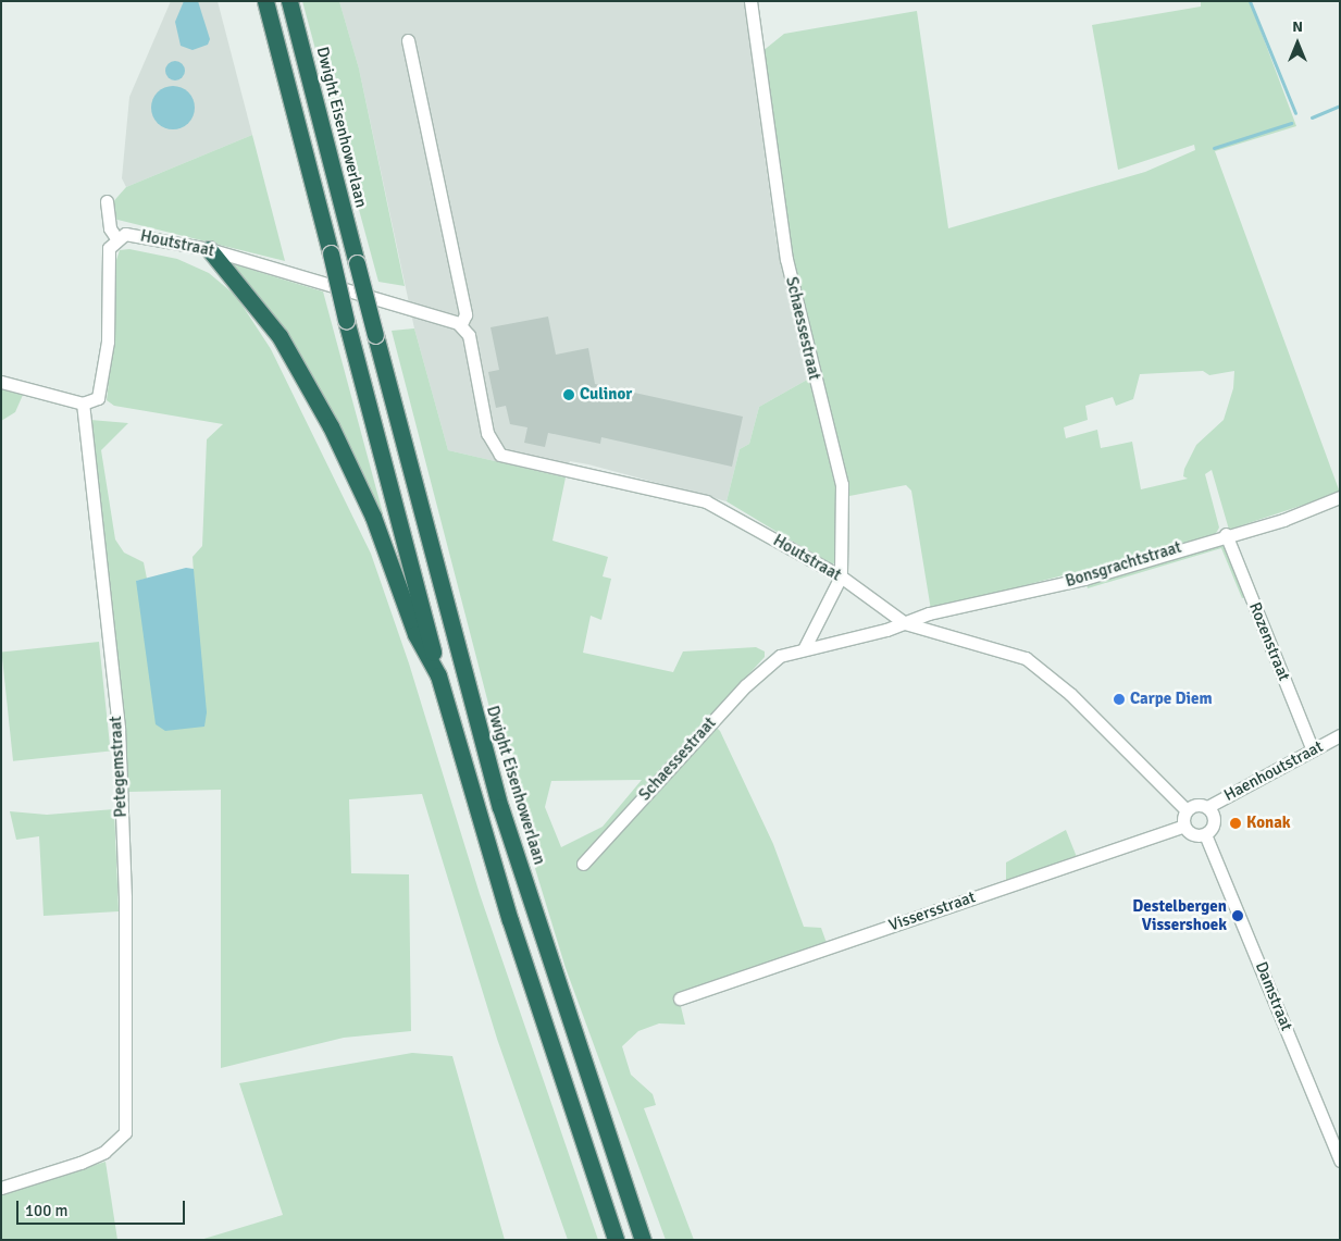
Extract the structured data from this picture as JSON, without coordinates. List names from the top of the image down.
{
  "streets": {
    "highway": ["Dwight Eisenhowerlaan"],
    "street": [
      "Houtstraat",
      "Schaessestraat",
      "Bonsgrachtstraat",
      "Rozenstraat",
      "Petegemstraat",
      "Haenhoutstraat",
      "Vissersstraat",
      "Damstraat"
    ]
  },
  "crossings": [
    ["Houtstraat", "Schaessestraat"],
    ["Houtstraat", "Bonsgrachtstraat"],
    ["Houtstraat", "Petegemstraat"],
    ["Houtstraat", "Haenhoutstraat"],
    ["Houtstraat", "Vissersstraat"],
    ["Houtstraat", "Damstraat"],
    ["Schaessestraat", "Bonsgrachtstraat"],
    ["Bonsgrachtstraat", "Rozenstraat"],
    ["Rozenstraat", "Haenhoutstraat"],
    ["Haenhoutstraat", "Vissersstraat"],
    ["Haenhoutstraat", "Damstraat"],
    ["Vissersstraat", "Damstraat"]
  ],
  "places": [
    "Culinor",
    "Carpe Diem",
    "Konak",
    "Destelbergen Vissershoek"
  ],
  "scale_bar": "100 m",
  "north": "top"
}
